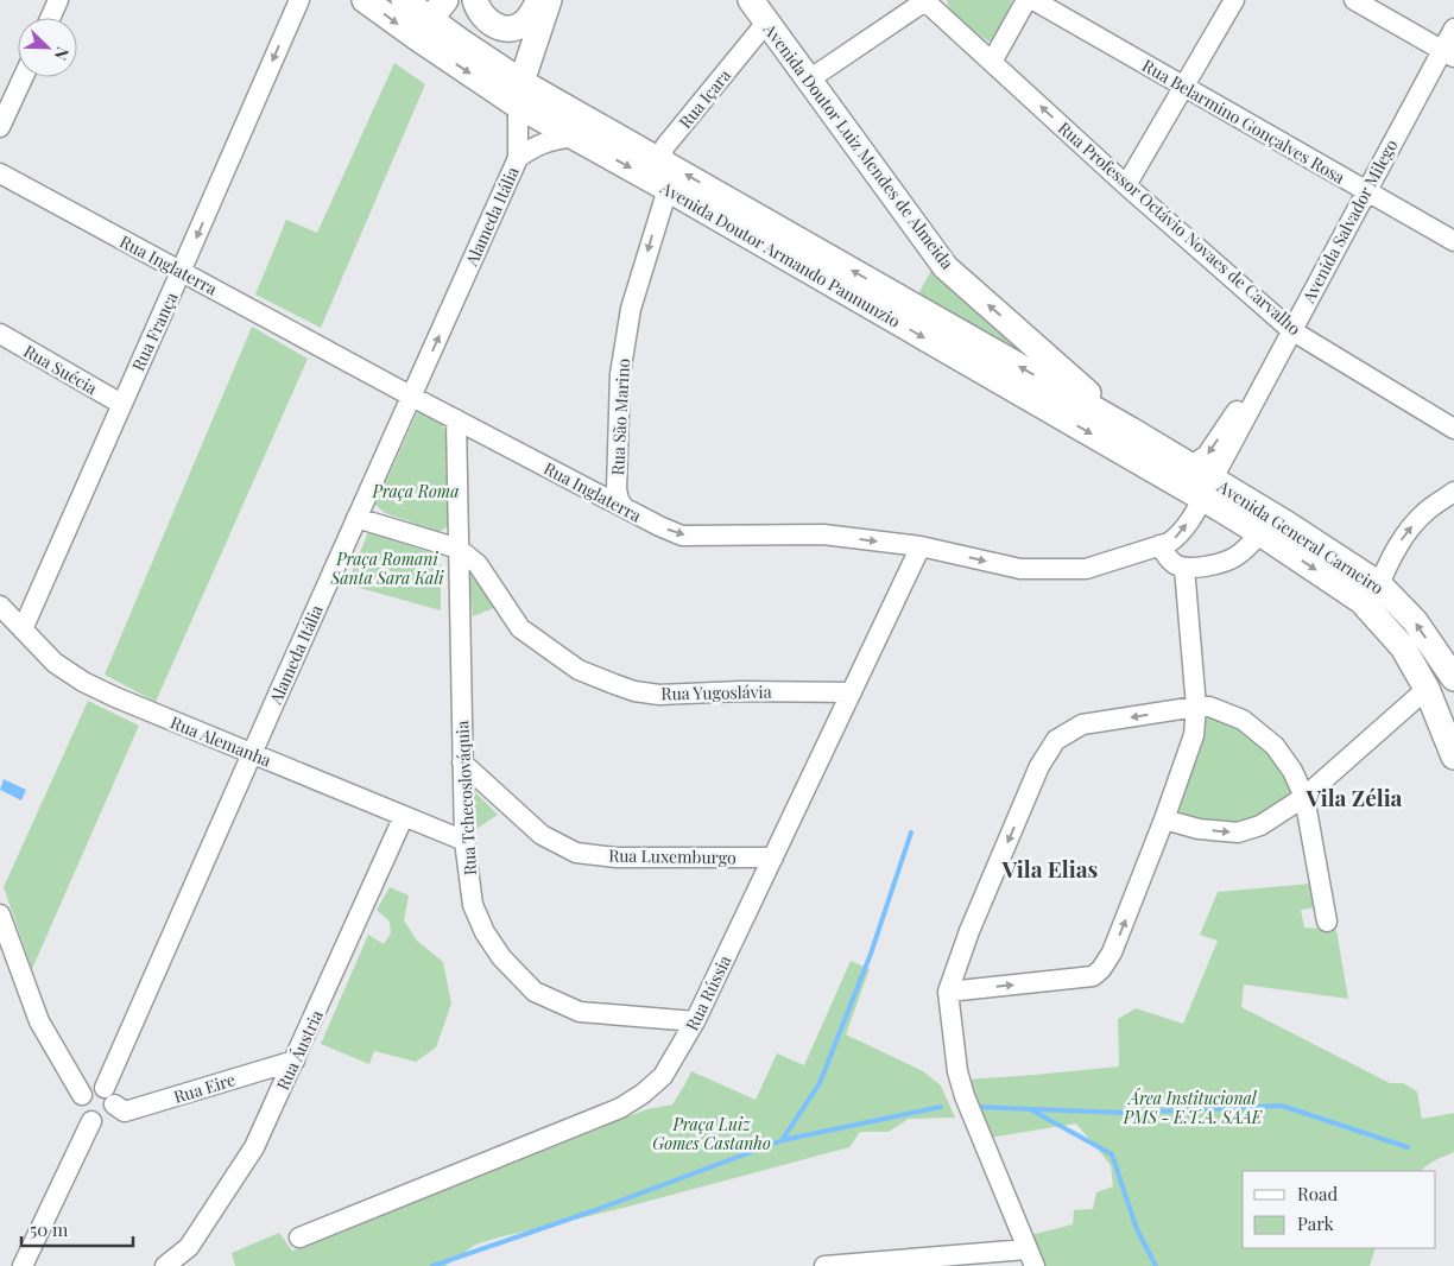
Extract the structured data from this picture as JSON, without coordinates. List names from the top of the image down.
{
  "streets": {
    "main road": ["Avenida Doutor Luiz Mendes de Almeida", "Avenida Doutor Armando Pannunzio", "Avenida General Carneiro"],
    "street": [
      "Rua Içara",
      "Rua Belarmino Gonçalves Rosa",
      "Alameda Itália",
      "Avenida Salvador Milego",
      "Rua Professor Octávio Novaes de Carvalho",
      "Rua Inglaterra",
      "Rua França",
      "Rua Suécia",
      "Rua São Marino",
      "Rua Yugoslávia",
      "Rua Alemanha",
      "Rua Tchecoslováquia",
      "Rua Luxemburgo",
      "Rua Rússia",
      "Rua Áustria",
      "Rua Eire"
    ]
  },
  "crossings": [
    ["Rua Içara", "Avenida Doutor Luiz Mendes de Almeida"],
    ["Rua Içara", "Avenida Doutor Armando Pannunzio"],
    ["Rua Içara", "Rua São Marino"],
    ["Rua Belarmino Gonçalves Rosa", "Avenida Salvador Milego"],
    ["Avenida Doutor Luiz Mendes de Almeida", "Avenida Doutor Armando Pannunzio"],
    ["Alameda Itália", "Avenida Doutor Armando Pannunzio"],
    ["Alameda Itália", "Rua Inglaterra"],
    ["Alameda Itália", "Rua Yugoslávia"],
    ["Alameda Itália", "Rua Alemanha"],
    ["Alameda Itália", "Rua Eire"],
    ["Avenida Salvador Milego", "Rua Professor Octávio Novaes de Carvalho"],
    ["Avenida Salvador Milego", "Avenida Doutor Armando Pannunzio"],
    ["Avenida Salvador Milego", "Rua Inglaterra"],
    ["Avenida Salvador Milego", "Avenida General Carneiro"],
    ["Avenida Doutor Armando Pannunzio", "Rua Inglaterra"],
    ["Avenida Doutor Armando Pannunzio", "Rua São Marino"],
    ["Avenida Doutor Armando Pannunzio", "Avenida General Carneiro"],
    ["Rua Inglaterra", "Rua França"],
    ["Rua Inglaterra", "Rua São Marino"],
    ["Rua Inglaterra", "Avenida General Carneiro"],
    ["Rua Inglaterra", "Rua Tchecoslováquia"],
    ["Rua Inglaterra", "Rua Rússia"],
    ["Rua França", "Rua Suécia"],
    ["Rua França", "Rua Alemanha"],
    ["Rua Yugoslávia", "Rua Tchecoslováquia"],
    ["Rua Yugoslávia", "Rua Rússia"],
    ["Rua Alemanha", "Rua Tchecoslováquia"],
    ["Rua Alemanha", "Rua Áustria"],
    ["Rua Tchecoslováquia", "Rua Luxemburgo"],
    ["Rua Tchecoslováquia", "Rua Rússia"],
    ["Rua Luxemburgo", "Rua Rússia"],
    ["Rua Áustria", "Rua Eire"]
  ],
  "one_way": [
    "Avenida Doutor Luiz Mendes de Almeida",
    "Rua Inglaterra",
    "Rua França",
    "Rua São Marino"
  ],
  "districts": ["Vila Zélia", "Vila Elias"],
  "parks": [
    "Praça Roma",
    "Praça Romani Santa Sara Kali",
    "Área Institucional PMS - E.T.A. SAAE",
    "Praça Luiz Gomes Castanho"
  ],
  "legend": ["Road", "Park"],
  "scale_bar": "50 m",
  "north": "bottom right"
}
